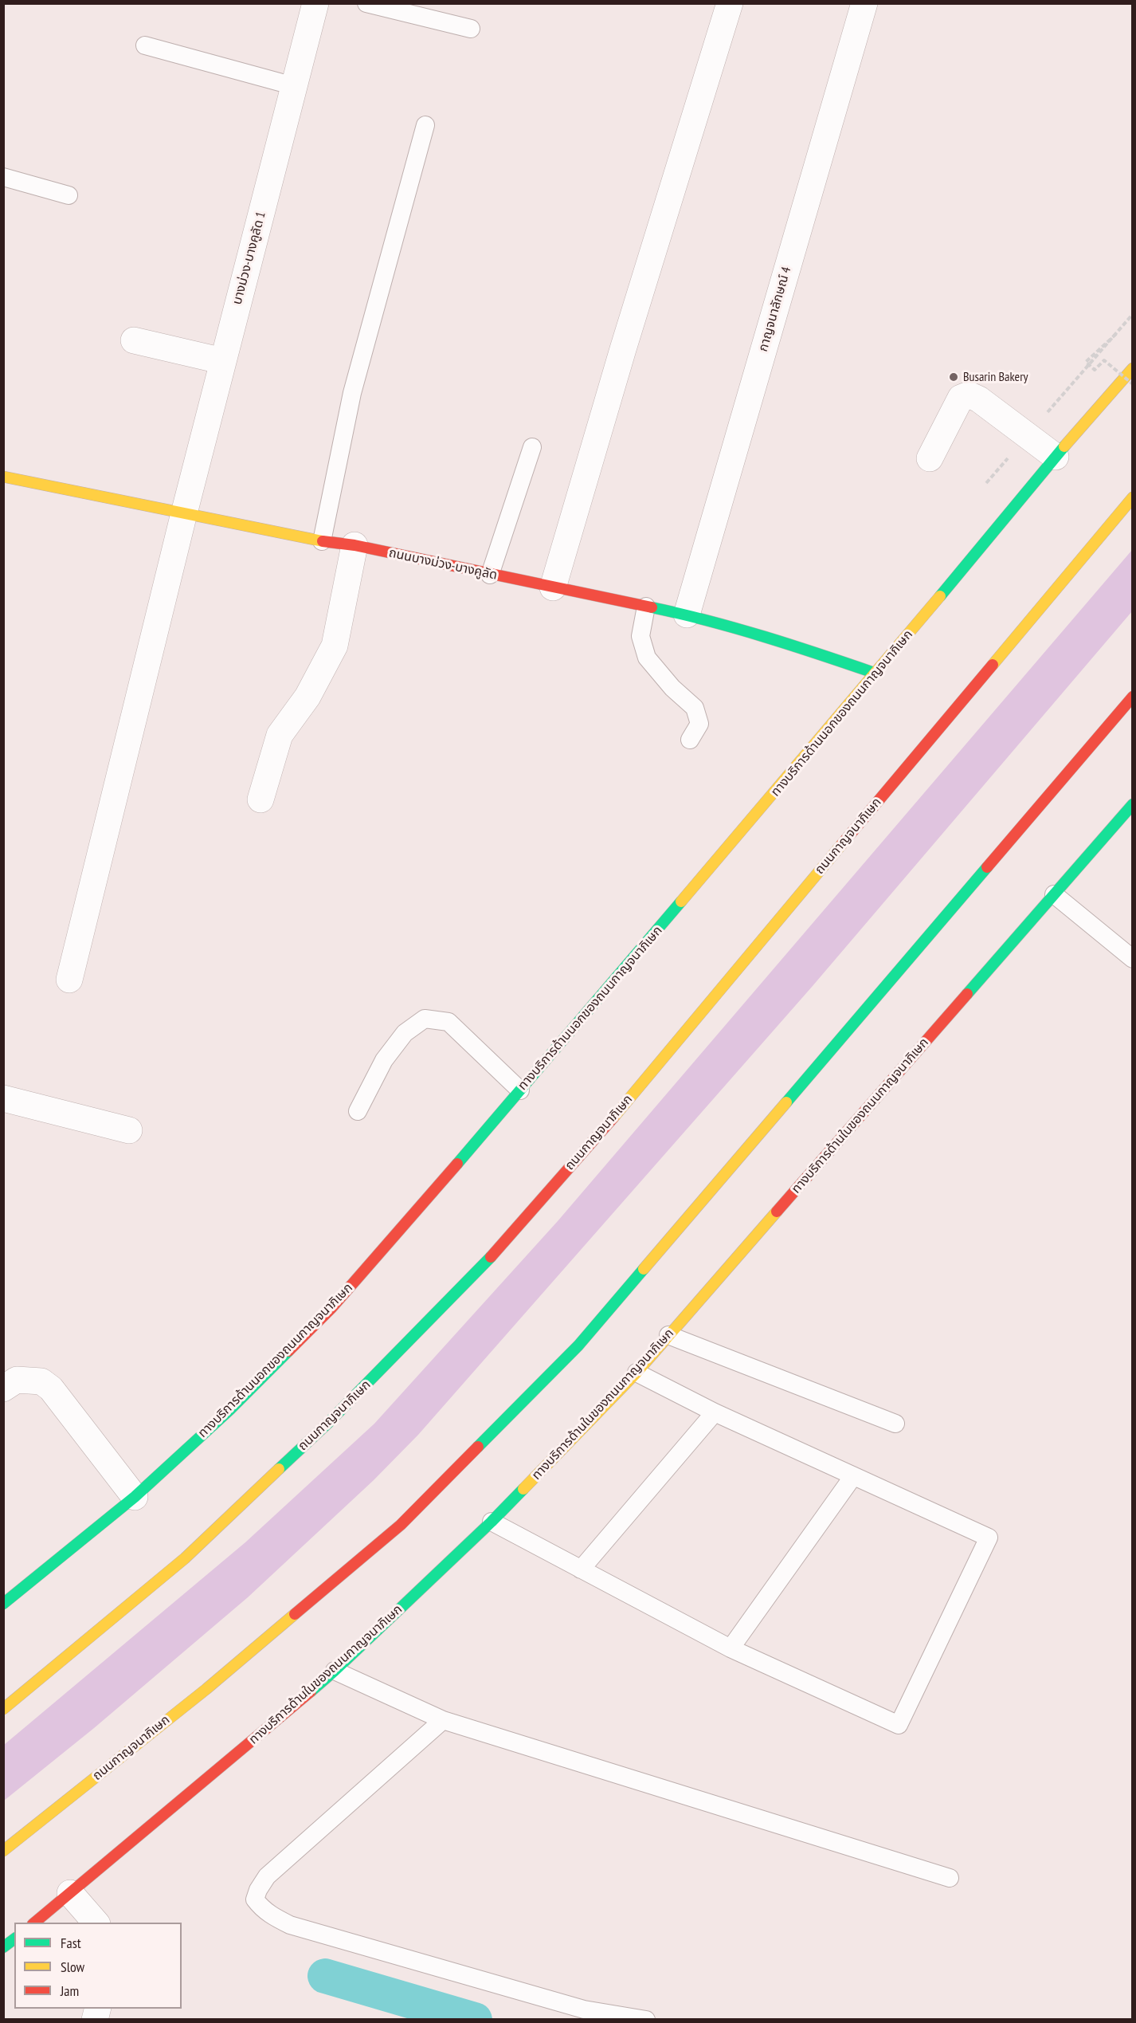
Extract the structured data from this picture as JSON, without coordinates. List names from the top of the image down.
{
  "streets": {
    "main road": [
      "ถนนบางม่วง-บางคูลัด",
      "ทางบริการด้านนอกของถนนกาญจนาภิเษก",
      "ถนนกาญจนาภิเษก",
      "ทางบริการด้านในของถนนกาญจนาภิเษก"
    ],
    "street": ["บางม่วง-บางคูลัด 1", "กาญจนาลักษณ์ 4"]
  },
  "crossings": [
    ["บางม่วง-บางคูลัด 1", "ถนนบางม่วง-บางคูลัด"],
    ["กาญจนาลักษณ์ 4", "ถนนบางม่วง-บางคูลัด"],
    ["ถนนบางม่วง-บางคูลัด", "ทางบริการด้านนอกของถนนกาญจนาภิเษก"]
  ],
  "places": ["Busarin Bakery"],
  "legend": ["Fast", "Slow", "Jam"]
}
